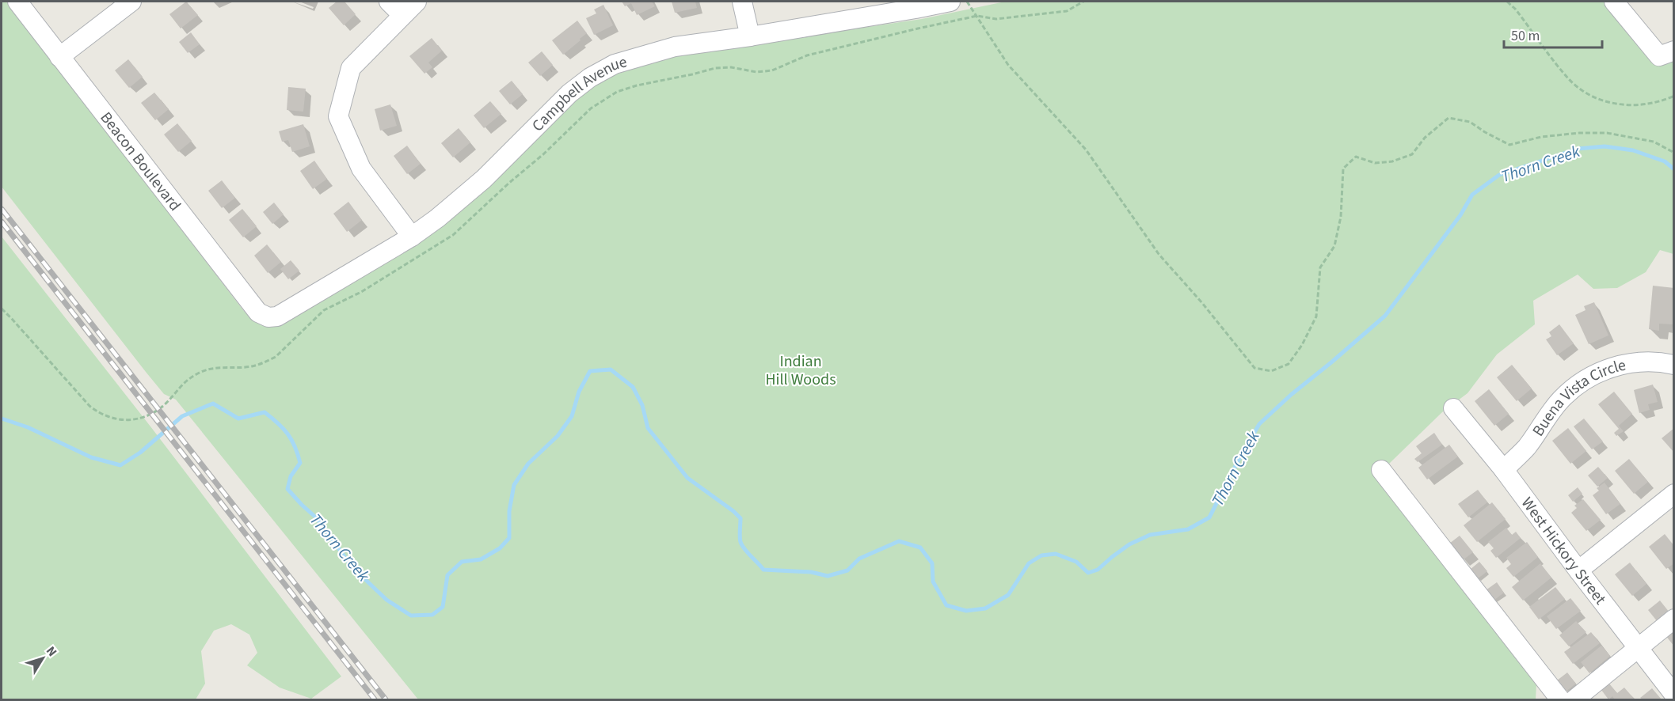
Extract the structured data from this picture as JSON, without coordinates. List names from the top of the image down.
{
  "streets": {
    "street": [
      "Campbell Avenue",
      "Beacon Boulevard",
      "Buena Vista Circle",
      "West Hickory Street"
    ]
  },
  "crossings": [
    ["Campbell Avenue", "Beacon Boulevard"],
    ["Buena Vista Circle", "West Hickory Street"]
  ],
  "water": ["Thorn Creek"],
  "parks": ["Indian Hill Woods"],
  "scale_bar": "50 m",
  "north": "top right"
}
